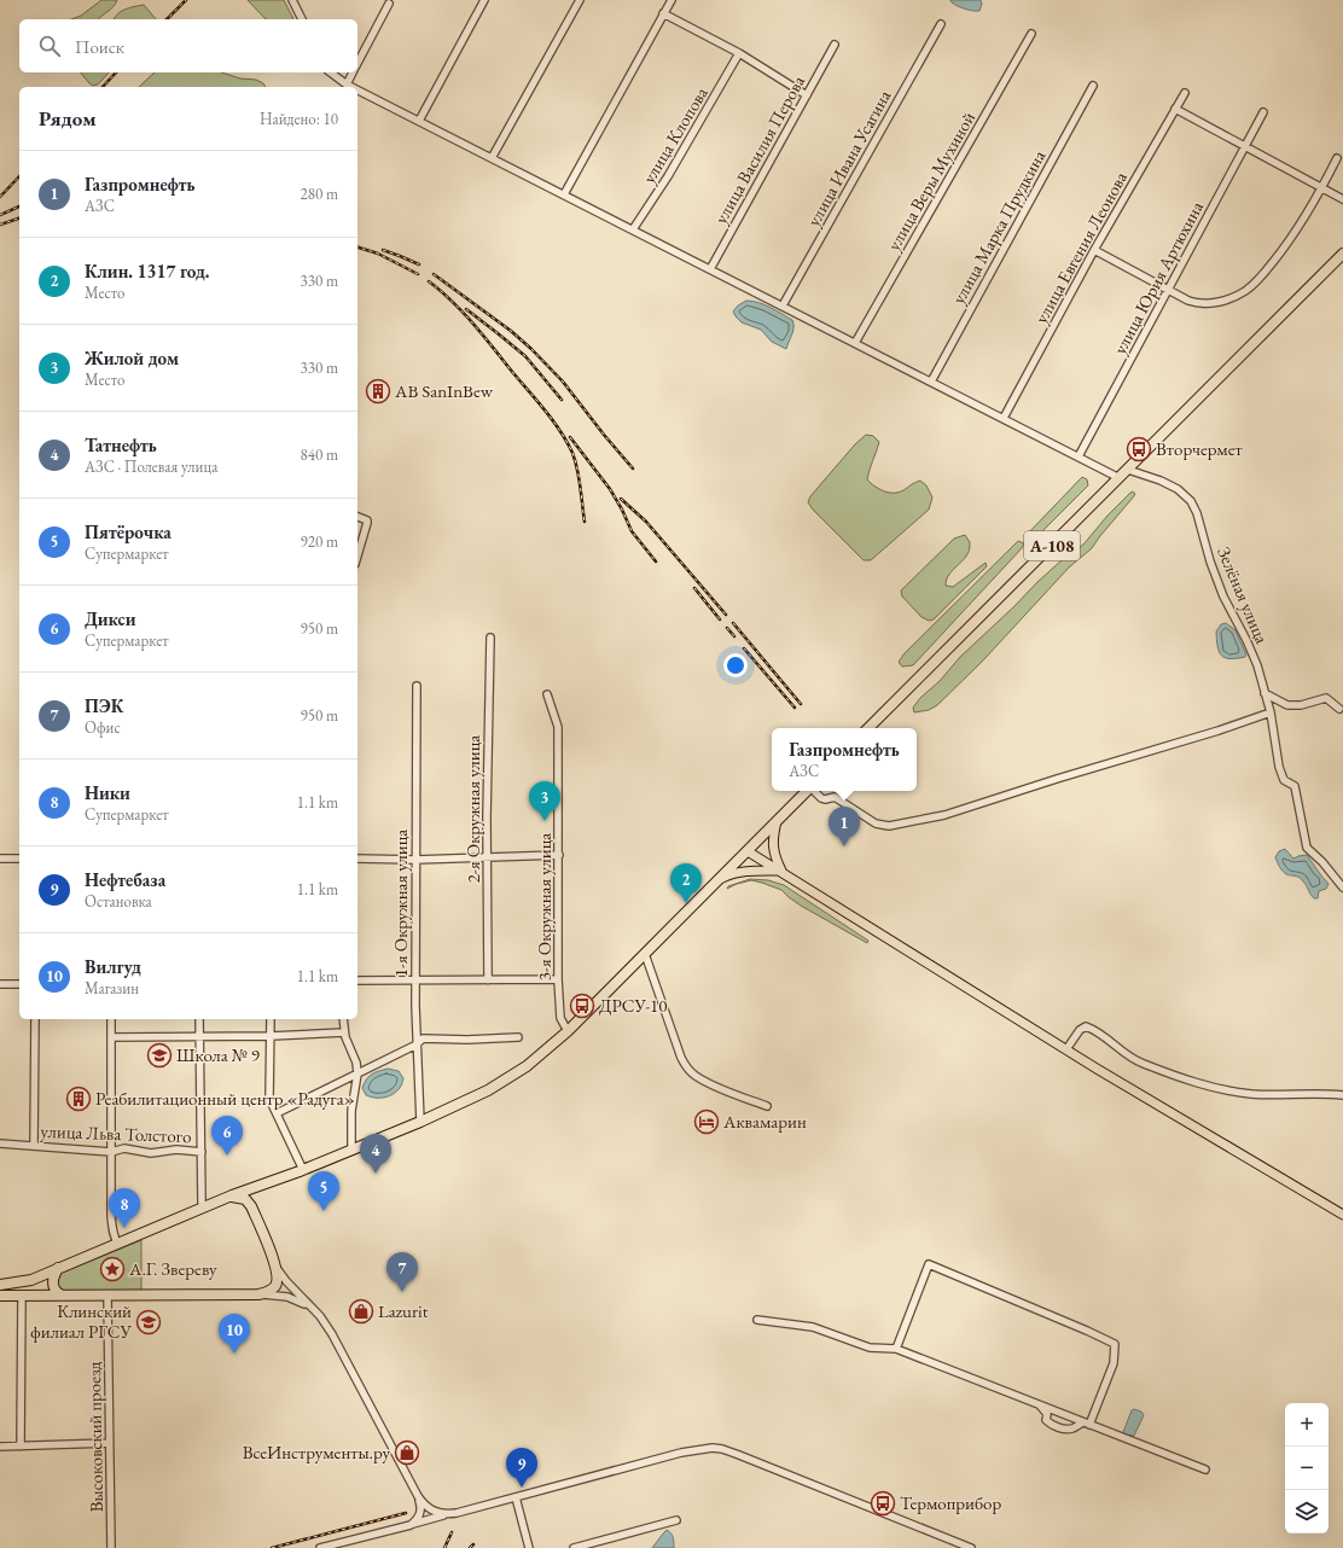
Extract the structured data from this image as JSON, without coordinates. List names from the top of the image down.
{
  "streets": {
    "highway": ["А-108"],
    "street": [
      "улица Клопова",
      "улица Василия Перова",
      "улица Ивана Усагина",
      "улица Веры Мухиной",
      "улица Марка Прудкина",
      "улица Евгения Леонова",
      "улица Юрия Артюхина",
      "Зелёная улица",
      "2-я Окружная улица",
      "1-я Окружная улица",
      "3-я Окружная улица",
      "улица Льва Толстого",
      "Высоковский проезд"
    ]
  },
  "crossings": [
    ["А-108", "Зелёная улица"]
  ],
  "places": {
    "building": ["AB SanInBew", "Реабилитационный центр «Радуга»"],
    "bus stop": ["Вторчермет", "ДРСУ-10", "Термоприбор"],
    "school or university": ["Школа № 9", "Клинский филиал РГСУ"],
    "hotel": ["Аквамарин"],
    "place": ["А.Г. Звереву"],
    "shop": ["Lazurit", "ВсеИнструменты.ру"]
  },
  "page": {
    "search": "Поиск",
    "heading": ["Рядом", "Найдено: 10"],
    "list": [
      {
        "mark": "1",
        "name": "Газпромнефть",
        "note": "АЗС",
        "value": "280 m"
      },
      {
        "mark": "2",
        "name": "Клин. 1317 год.",
        "note": "Место",
        "value": "330 m"
      },
      {
        "mark": "3",
        "name": "Жилой дом",
        "note": "Место",
        "value": "330 m"
      },
      {
        "mark": "4",
        "name": "Татнефть",
        "note": "АЗС · Полевая улица",
        "value": "840 m"
      },
      {
        "mark": "5",
        "name": "Пятёрочка",
        "note": "Супермаркет",
        "value": "920 m"
      },
      {
        "mark": "6",
        "name": "Дикси",
        "note": "Супермаркет",
        "value": "950 m"
      },
      {
        "mark": "7",
        "name": "ПЭК",
        "note": "Офис",
        "value": "950 m"
      },
      {
        "mark": "8",
        "name": "Ники",
        "note": "Супермаркет",
        "value": "1.1 km"
      },
      {
        "mark": "9",
        "name": "Нефтебаза",
        "note": "Остановка",
        "value": "1.1 km"
      },
      {
        "mark": "10",
        "name": "Вилгуд",
        "note": "Магазин",
        "value": "1.1 km"
      }
    ],
    "popup": ["Газпромнефть", "АЗС"],
    "pins": [
      "3",
      "1",
      "2",
      "6",
      "4",
      "5",
      "8",
      "7",
      "10",
      "9"
    ],
    "map_buttons": ["+", "−"]
  }
}
